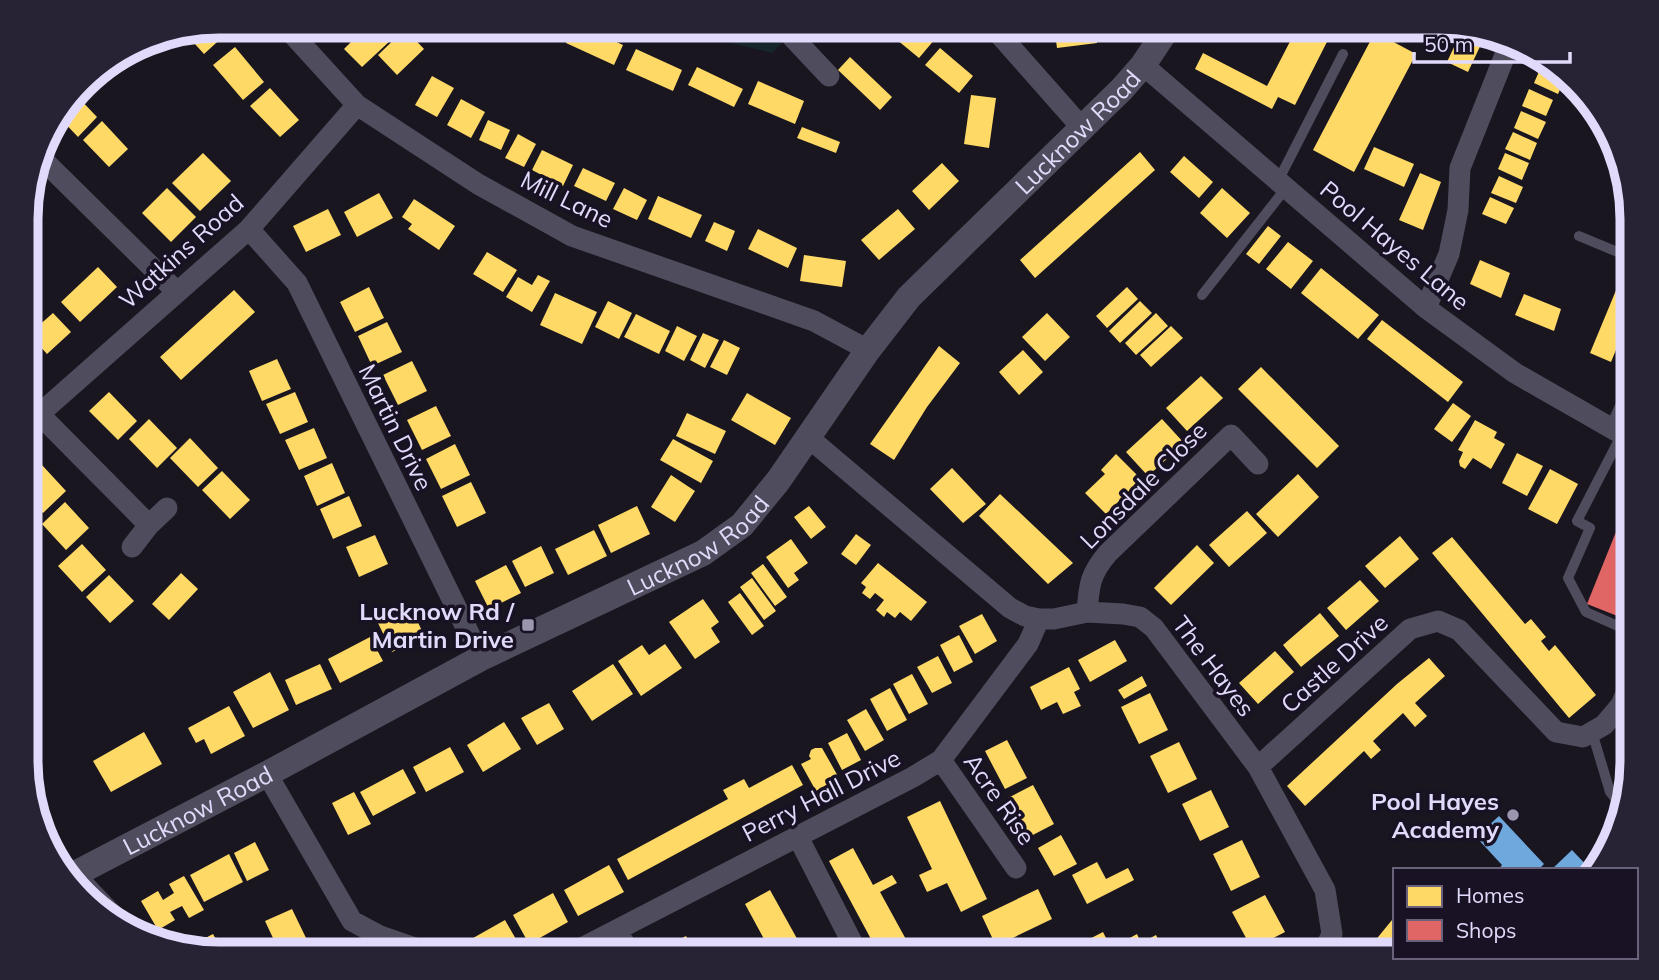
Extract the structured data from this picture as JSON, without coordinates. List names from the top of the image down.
{
  "streets": {
    "street": [
      "Lucknow Road",
      "Mill Lane",
      "Pool Hayes Lane",
      "Watkins Road",
      "Martin Drive",
      "Lonsdale Close",
      "Castle Drive",
      "The Hayes",
      "Perry Hall Drive",
      "Acre Rise"
    ]
  },
  "crossings": [
    ["Lucknow Road", "Mill Lane"],
    ["Lucknow Road", "Pool Hayes Lane"],
    ["Lucknow Road", "Martin Drive"],
    ["Lucknow Road", "The Hayes"],
    ["Mill Lane", "Watkins Road"],
    ["Watkins Road", "Martin Drive"],
    ["Lonsdale Close", "The Hayes"],
    ["Castle Drive", "The Hayes"],
    ["The Hayes", "Perry Hall Drive"],
    ["Perry Hall Drive", "Acre Rise"]
  ],
  "places": {
    "transit": ["Lucknow Rd / Martin Drive"],
    "other": ["Pool Hayes Academy"]
  },
  "legend": ["Homes", "Shops"],
  "scale_bar": "50 m"
}
